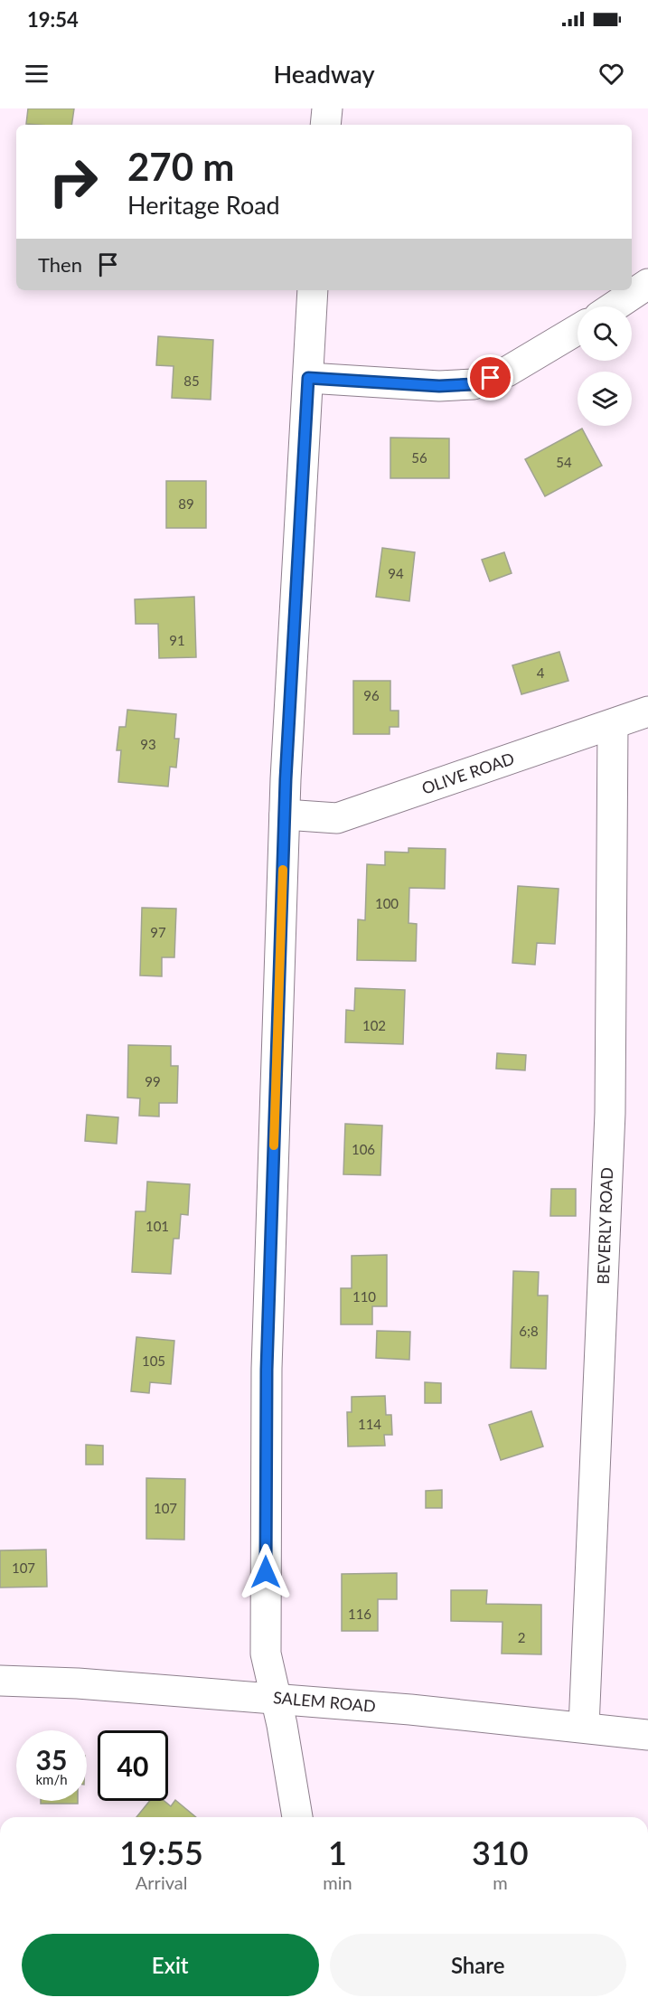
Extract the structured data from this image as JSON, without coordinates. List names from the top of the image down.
{
  "streets": {
    "street": ["OLIVE ROAD", "BEVERLY ROAD", "SALEM ROAD"]
  },
  "crossings": [
    ["OLIVE ROAD", "BEVERLY ROAD"],
    ["BEVERLY ROAD", "SALEM ROAD"]
  ],
  "house_numbers": [
    "85",
    "56",
    "54",
    "89",
    "94",
    "91",
    "4",
    "96",
    "93",
    "100",
    "97",
    "102",
    "99",
    "106",
    "101",
    "110",
    "6;8",
    "105",
    "114",
    "107",
    "107",
    "116",
    "2"
  ],
  "page": {
    "status": "19:54",
    "header": "Headway",
    "turn": ["270 m", "Heritage Road"],
    "then": "Then",
    "speed": "35 km/h",
    "limit": "40",
    "eta": [
      "19:55",
      "Arrival",
      "1",
      "min",
      "310",
      "m"
    ],
    "buttons": ["Exit", "Share"]
  }
}
